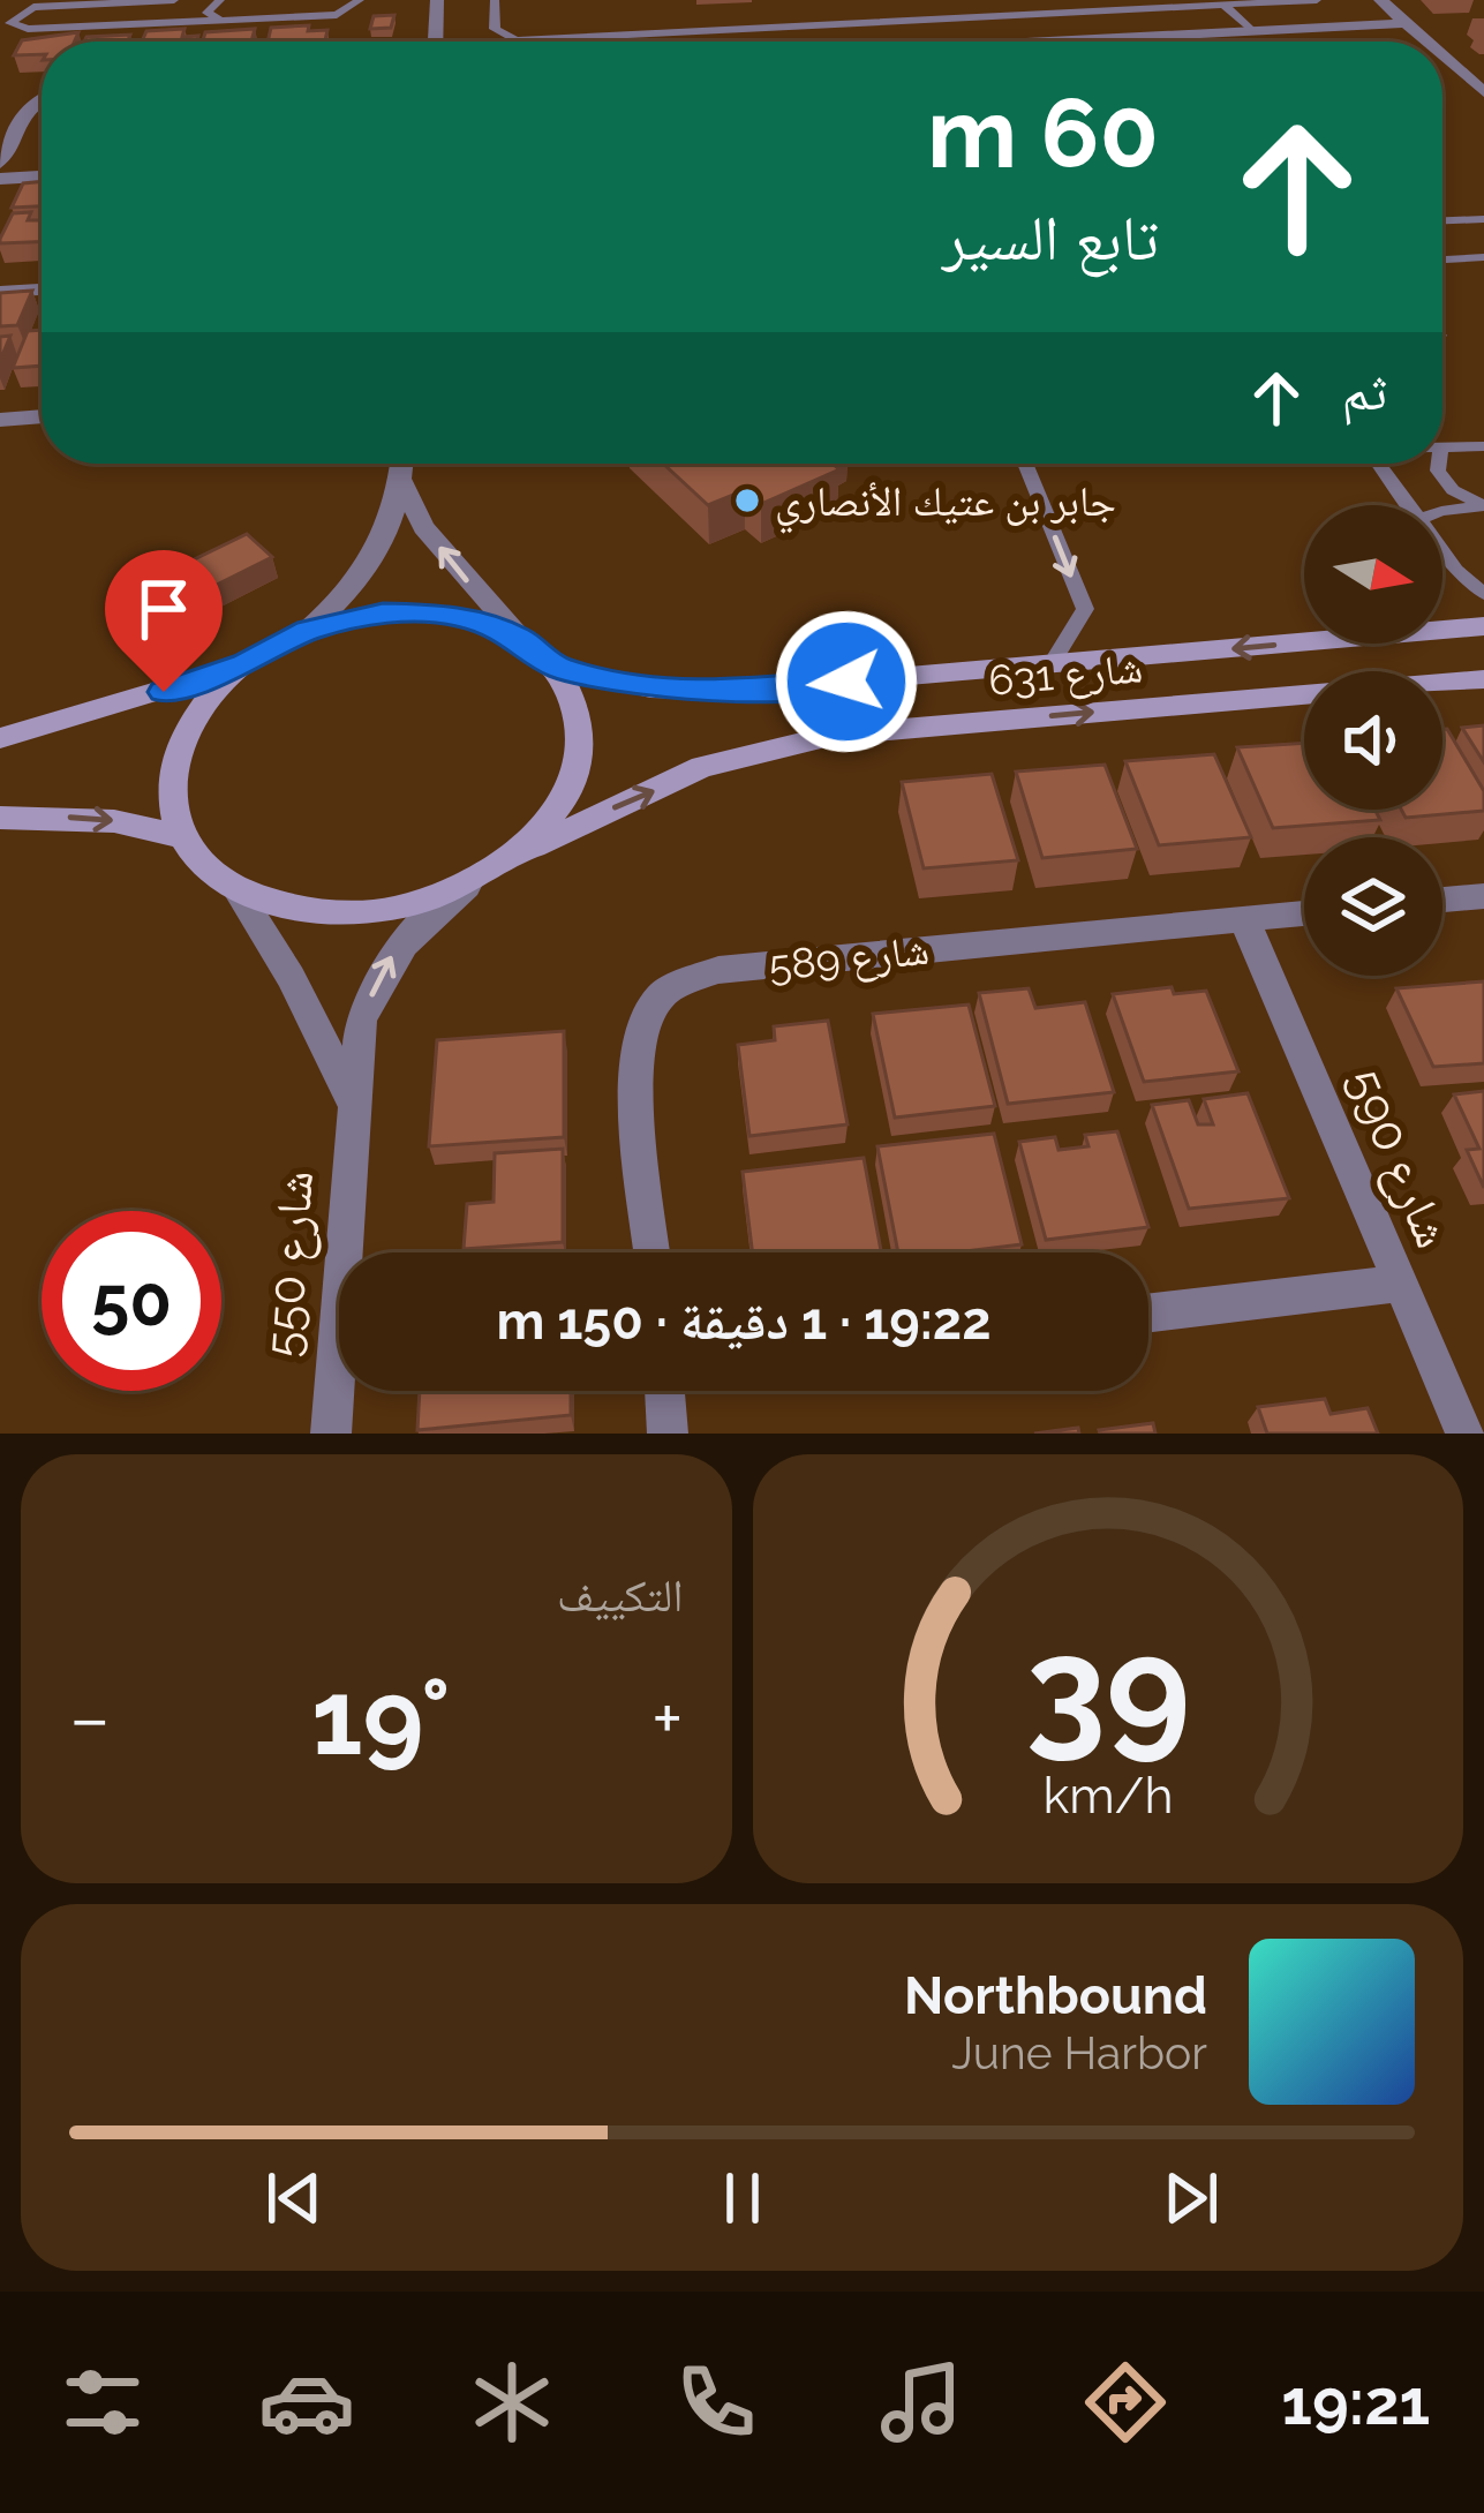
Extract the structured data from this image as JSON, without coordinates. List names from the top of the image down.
{
  "streets": {
    "main road": ["شارع 631"],
    "street": ["شارع 589", "شارع 590", "شارع 550"]
  },
  "crossings": [
    ["شارع 631", "شارع 550"],
    ["شارع 589", "شارع 590"]
  ],
  "one_way": ["شارع 550"],
  "places": ["جابر بن عتيك الأنصاري"],
  "north": "right",
  "page": {
    "turn": ["60 m", "تابع السير"],
    "then": "ثم",
    "limit": "50",
    "trip": "19:22 · 1 دقيقة · 150 m",
    "tile": "التكييف",
    "heat": ["−", "19°", "+"],
    "song": ["Northbound", "June Harbor"],
    "tabs": "19:21",
    "gauge": ["39", "km/h"]
  }
}
